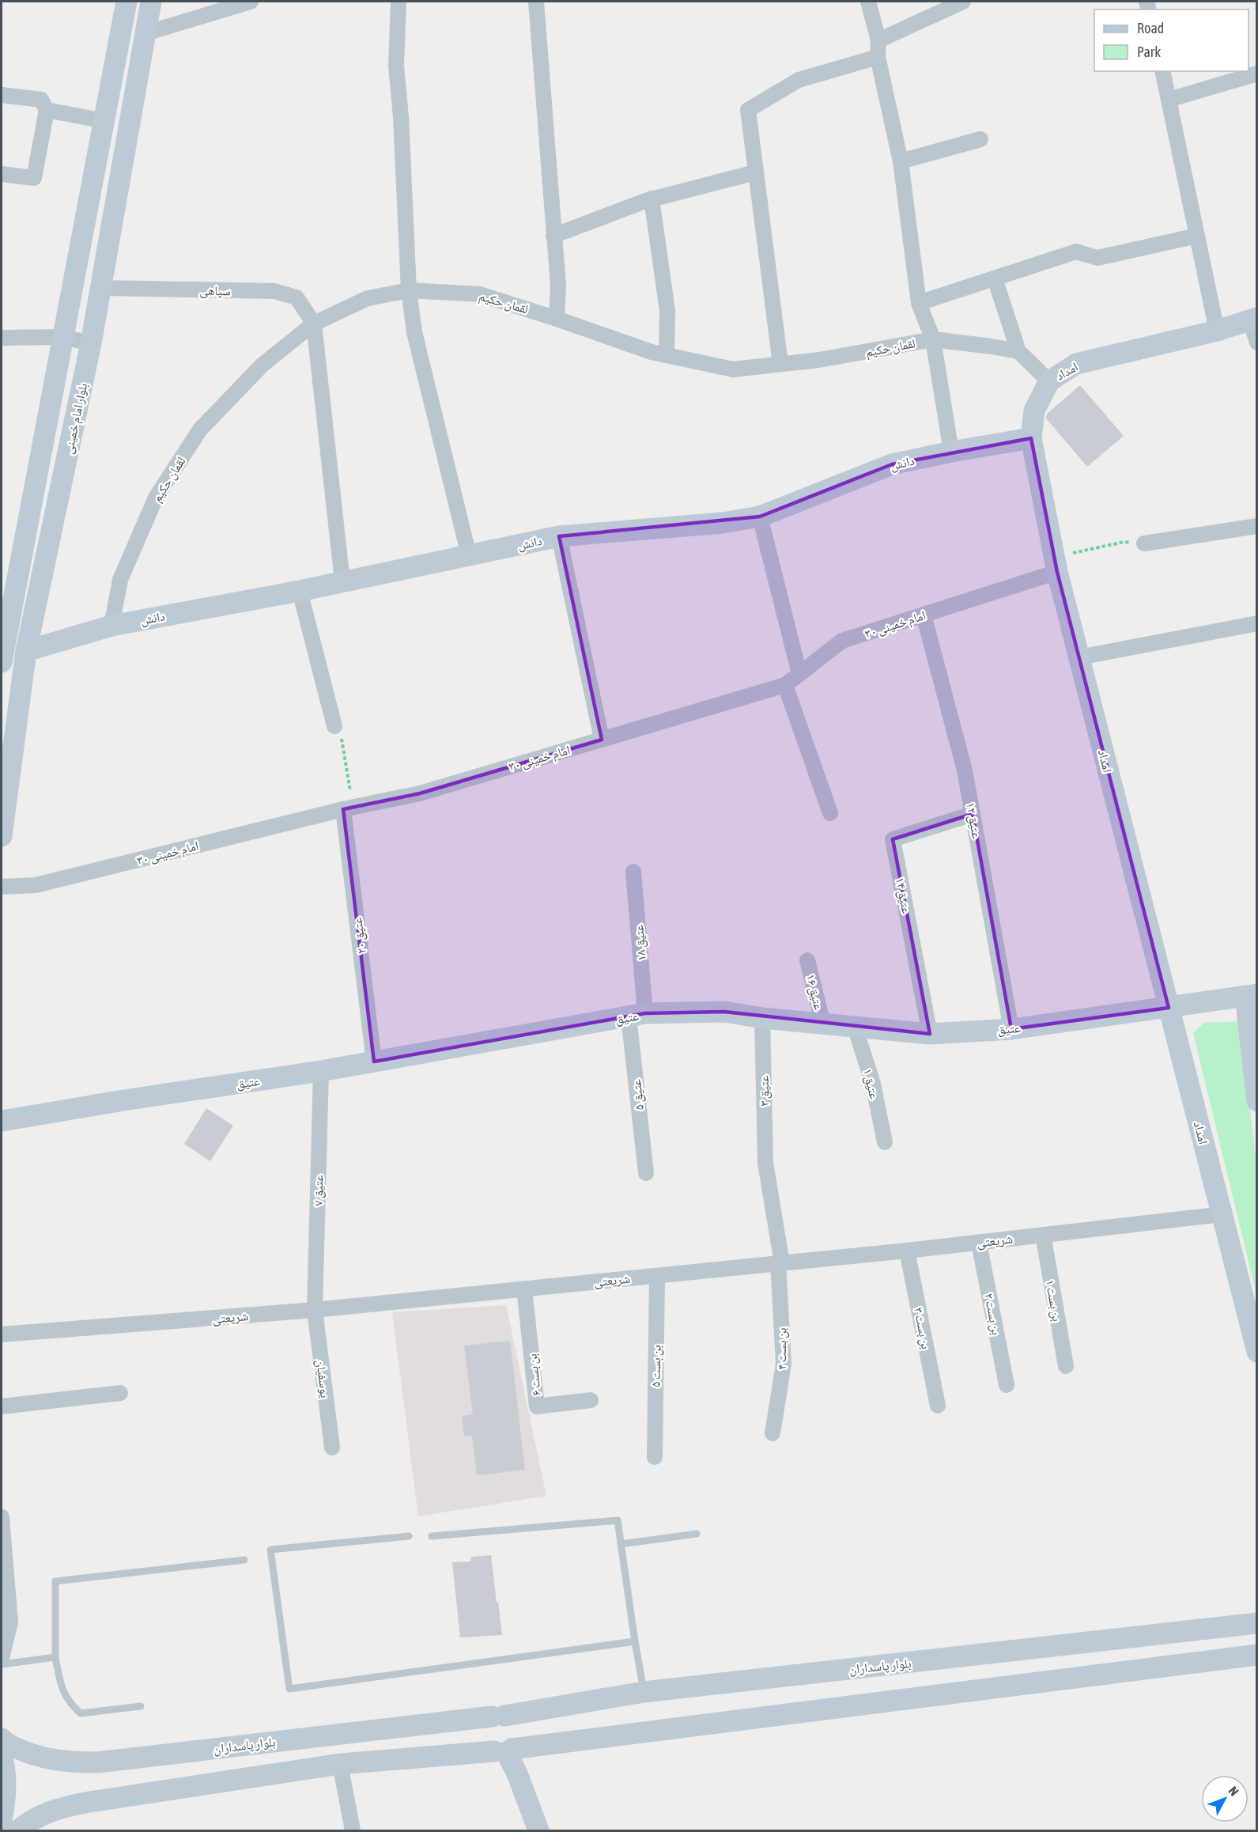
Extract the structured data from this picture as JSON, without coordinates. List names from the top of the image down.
{
  "streets": {
    "main road": [
      "امداد",
      "بلوار امام خمینی",
      "دانش",
      "عتیق",
      "بلوار پاسداران"
    ],
    "street": [
      "سپاهی",
      "لقمان حکیم",
      "امام خمینی ۳۰",
      "عتیق ۱۲",
      "عتیق ۱۴",
      "عتیق ۲۰",
      "عتیق ۱۸",
      "عتیق ۱۶",
      "عتیق ۱",
      "عتیق ۳",
      "عتیق ۵",
      "عتیق ۷",
      "شریعتی",
      "بن بست ۱",
      "بن بست ۲",
      "بن بست ۳",
      "بن بست ۴",
      "بن بست ۵",
      "بن بست ۶",
      "یوسفیان"
    ]
  },
  "crossings": [
    ["سپاهی", "لقمان حکیم"],
    ["سپاهی", "بلوار امام خمینی"],
    ["لقمان حکیم", "دانش"],
    ["امداد", "دانش"],
    ["امداد", "امام خمینی ۳۰"],
    ["امداد", "عتیق"],
    ["امداد", "شریعتی"],
    ["بلوار امام خمینی", "دانش"],
    ["امام خمینی ۳۰", "عتیق ۱۲"],
    ["امام خمینی ۳۰", "عتیق ۲۰"],
    ["عتیق ۱۲", "عتیق ۱۴"],
    ["عتیق ۱۲", "عتیق"],
    ["عتیق ۱۴", "عتیق"],
    ["عتیق ۲۰", "عتیق"],
    ["عتیق ۱۸", "عتیق"],
    ["عتیق ۱۸", "عتیق ۵"],
    ["عتیق ۱۶", "عتیق"],
    ["عتیق", "عتیق ۱"],
    ["عتیق", "عتیق ۳"],
    ["عتیق", "عتیق ۵"],
    ["عتیق", "عتیق ۷"],
    ["عتیق ۳", "شریعتی"],
    ["عتیق ۳", "بن بست ۴"],
    ["عتیق ۷", "شریعتی"],
    ["عتیق ۷", "یوسفیان"],
    ["شریعتی", "بن بست ۱"],
    ["شریعتی", "بن بست ۲"],
    ["شریعتی", "بن بست ۳"],
    ["شریعتی", "بن بست ۴"],
    ["شریعتی", "بن بست ۵"],
    ["شریعتی", "بن بست ۶"],
    ["شریعتی", "یوسفیان"]
  ],
  "legend": ["Road", "Park"],
  "north": "top right"
}
